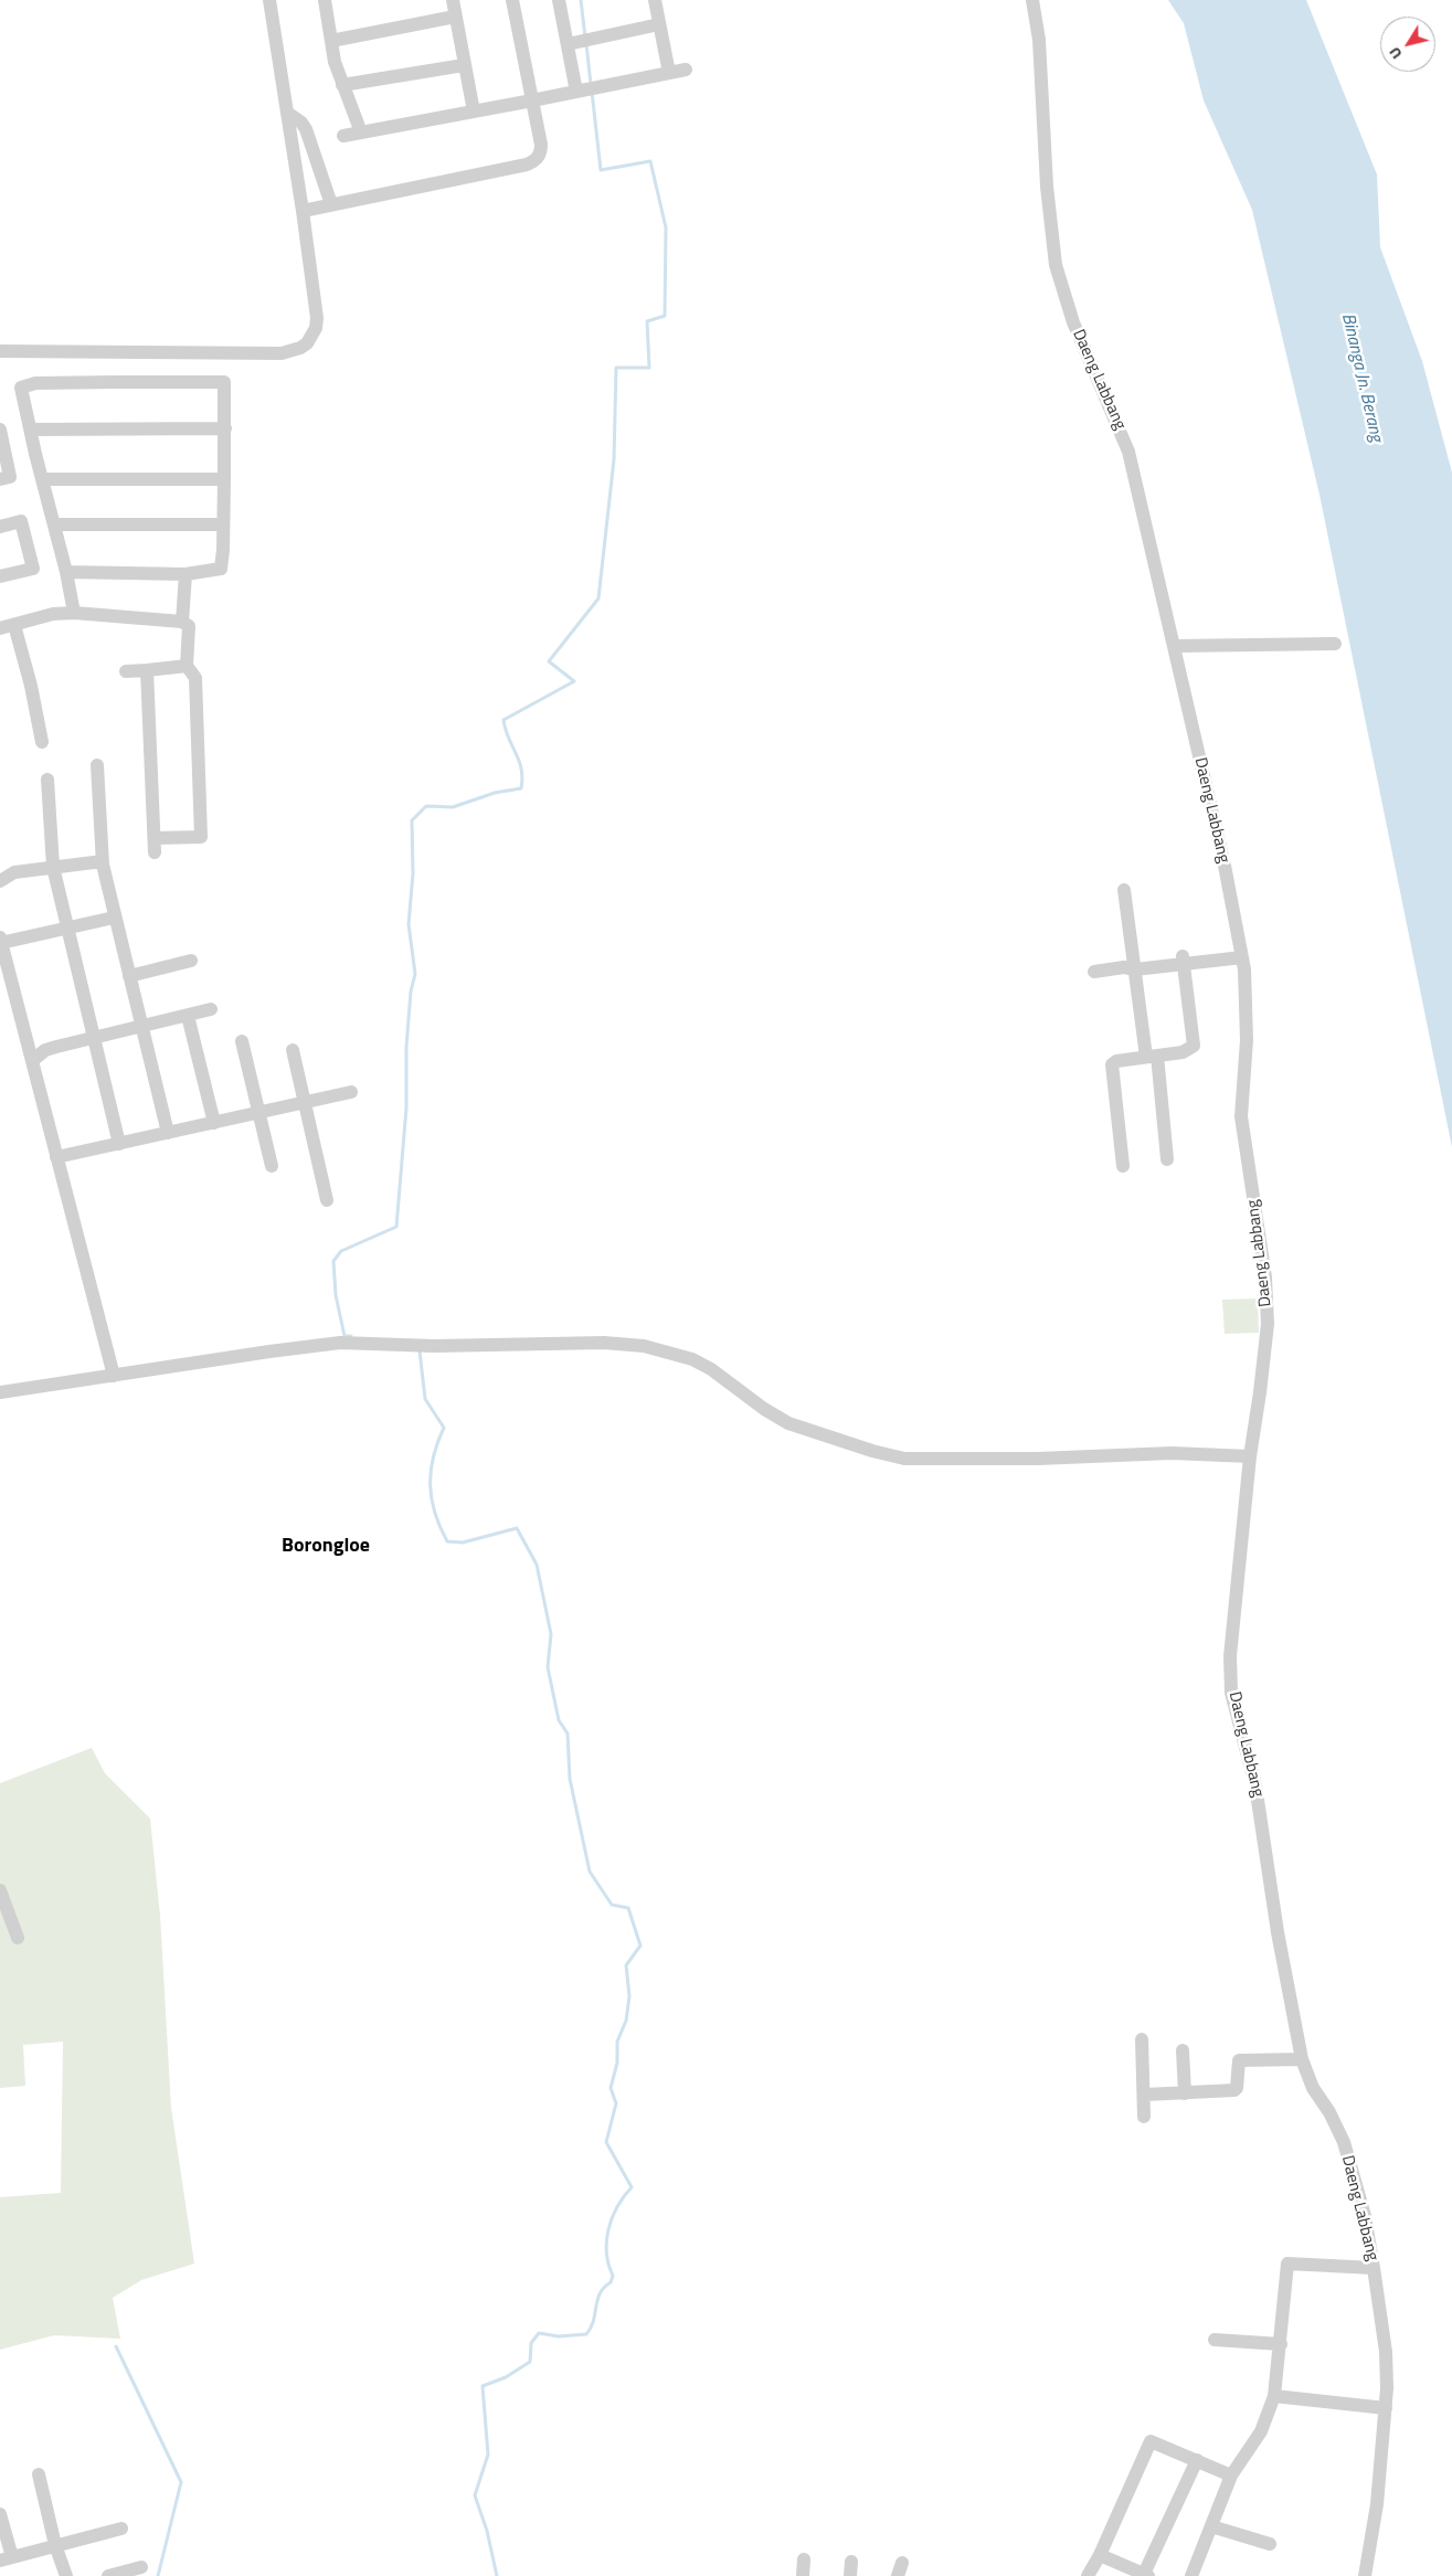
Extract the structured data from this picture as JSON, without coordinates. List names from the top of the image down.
{
  "streets": {
    "street": ["Daeng Labbang"]
  },
  "districts": ["Borongloe"],
  "water": ["Binanga Jn. Berang"],
  "north": "bottom left"
}
